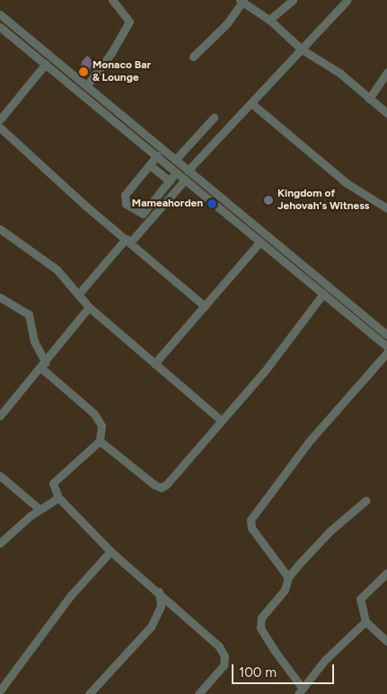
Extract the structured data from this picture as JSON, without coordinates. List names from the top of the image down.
{
  "places": ["Monaco Bar & Lounge", "Kingdom of Jehovah's Witness", "Mameahorden"],
  "scale_bar": "100 m"
}
